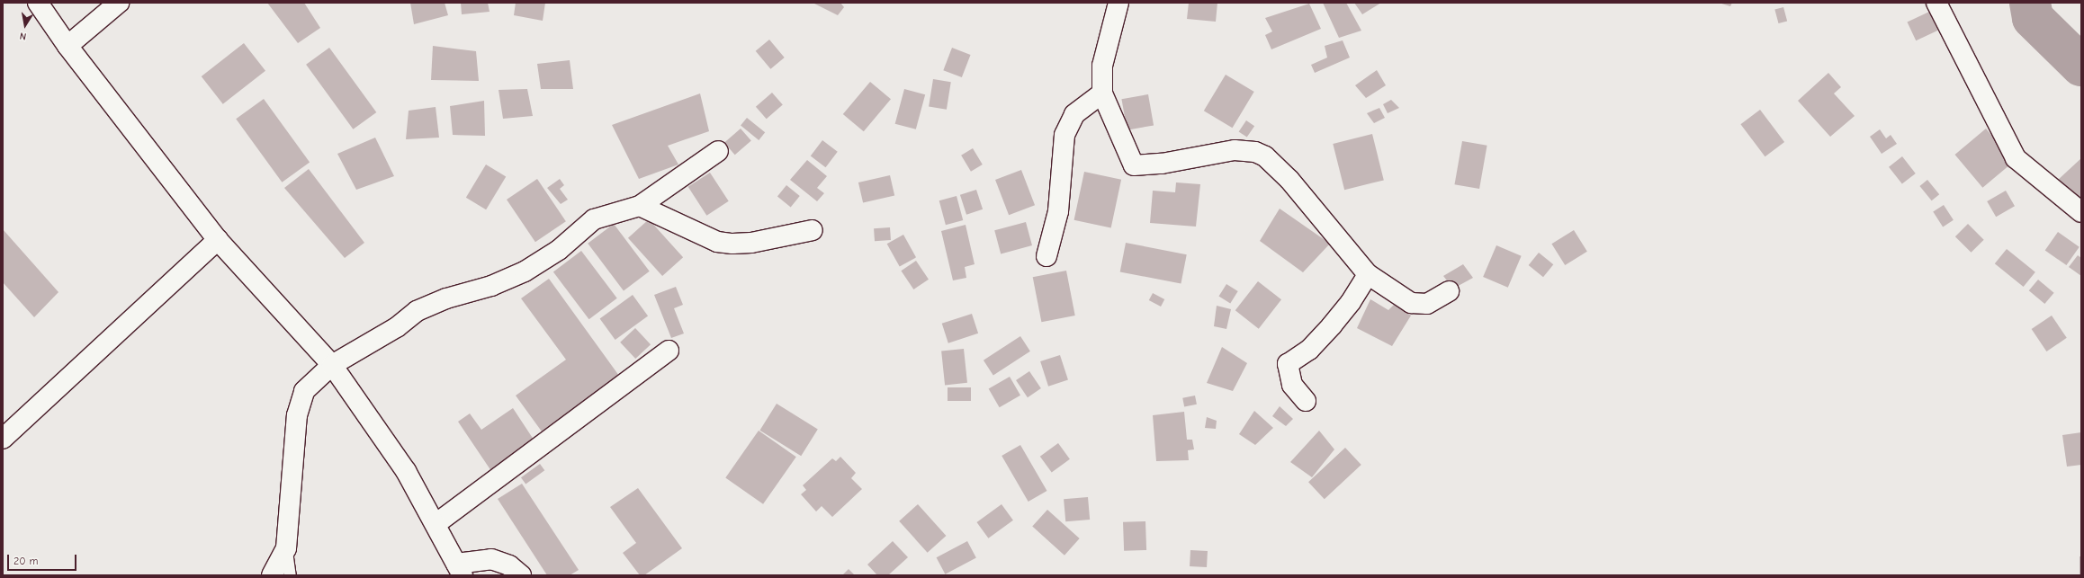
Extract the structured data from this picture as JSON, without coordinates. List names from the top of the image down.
{
  "scale_bar": "20 m",
  "north": "bottom"
}
